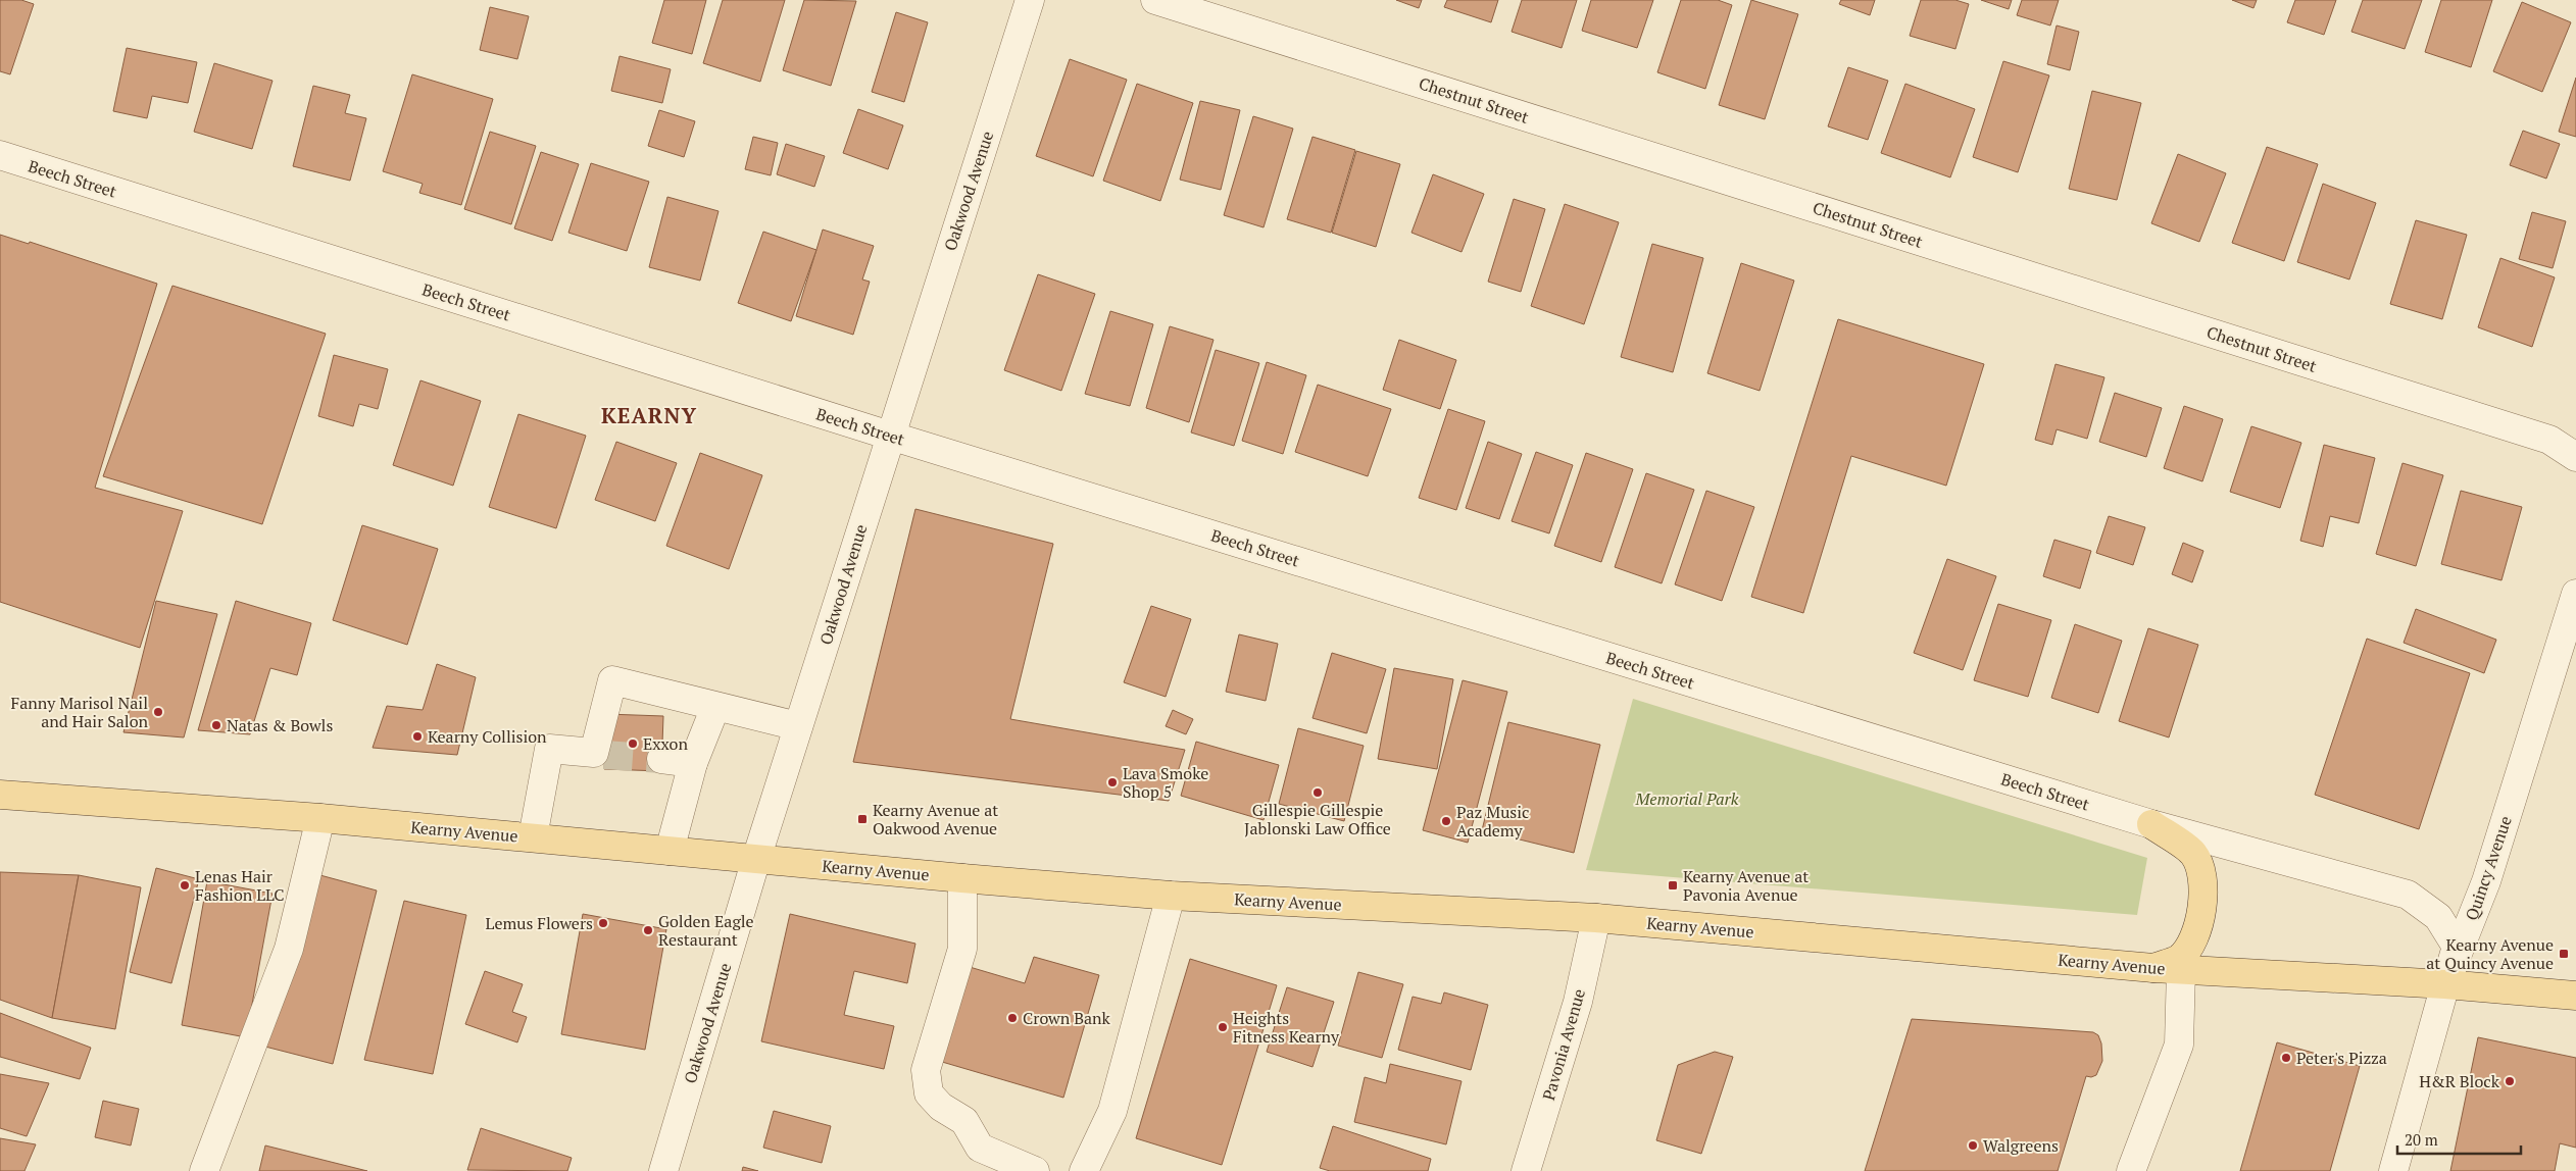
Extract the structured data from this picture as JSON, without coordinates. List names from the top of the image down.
{
  "streets": {
    "main road": ["Kearny Avenue"],
    "street": [
      "Chestnut Street",
      "Beech Street",
      "Oakwood Avenue",
      "Quincy Avenue",
      "Pavonia Avenue"
    ]
  },
  "crossings": [
    ["Beech Street", "Oakwood Avenue"],
    ["Beech Street", "Kearny Avenue"],
    ["Beech Street", "Quincy Avenue"],
    ["Oakwood Avenue", "Kearny Avenue"],
    ["Kearny Avenue", "Quincy Avenue"],
    ["Kearny Avenue", "Pavonia Avenue"]
  ],
  "districts": ["KEARNY"],
  "parks": ["Memorial Park"],
  "places": {
    "other": [
      "Fanny Marisol Nail and Hair Salon",
      "Natas & Bowls",
      "Kearny Collision",
      "Exxon",
      "Lava Smoke Shop 5",
      "Gillespie Gillespie Jablonski Law Office",
      "Paz Music Academy",
      "Lenas Hair Fashion LLC",
      "Lemus Flowers",
      "Golden Eagle Restaurant",
      "Crown Bank",
      "Heights Fitness Kearny",
      "Peter's Pizza",
      "H&R Block",
      "Walgreens"
    ],
    "transit": ["Kearny Avenue at Oakwood Avenue", "Kearny Avenue at Pavonia Avenue", "Kearny Avenue at Quincy Avenue"]
  },
  "scale_bar": "20 m"
}
